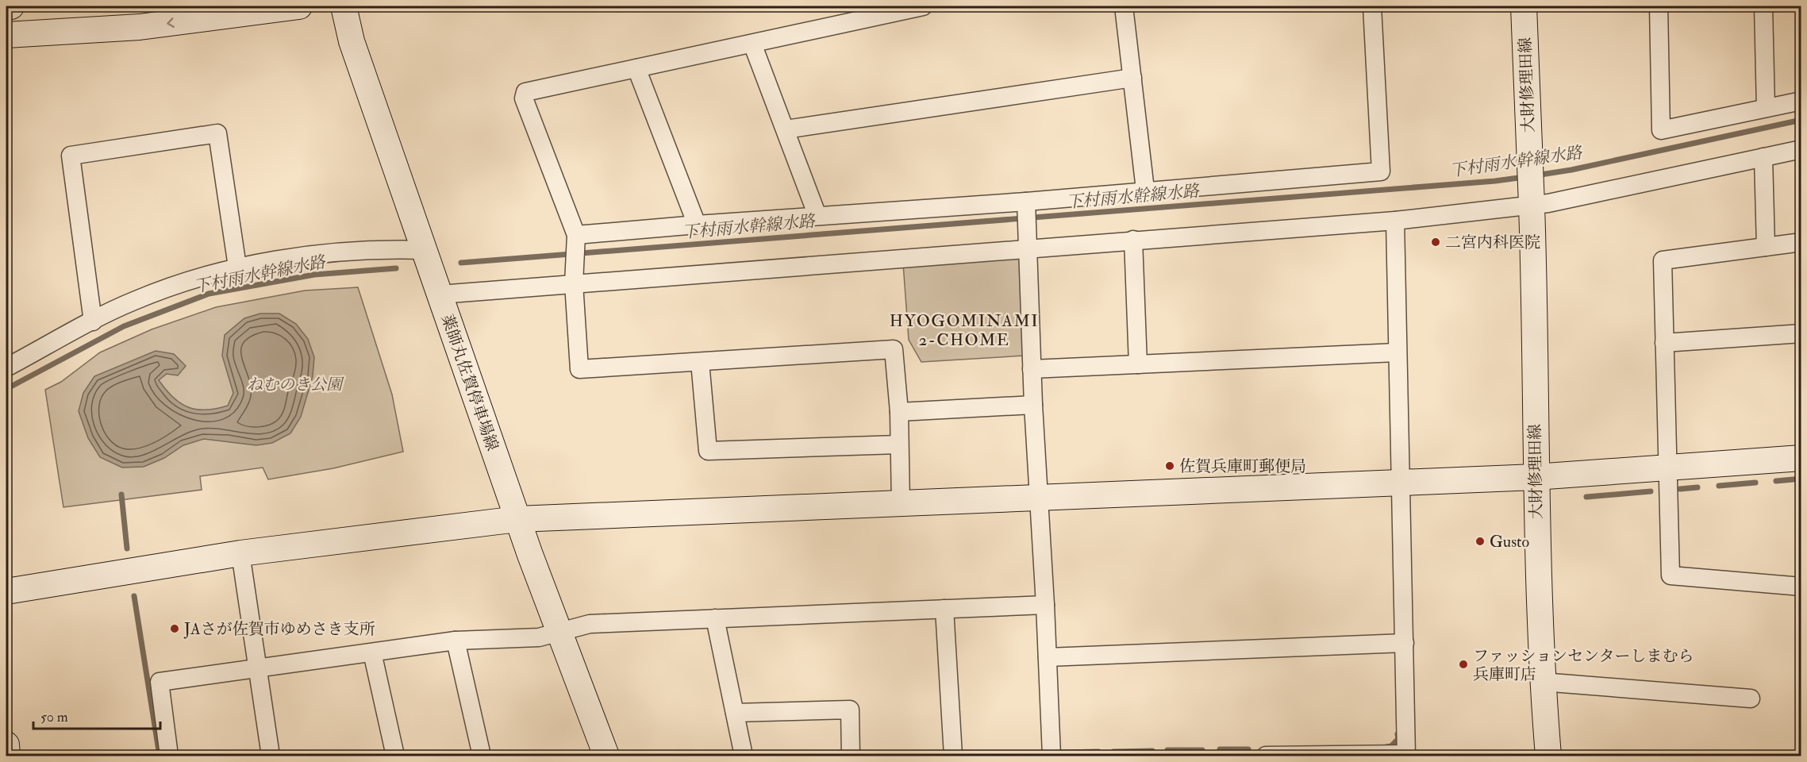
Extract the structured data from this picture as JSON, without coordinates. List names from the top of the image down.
{
  "streets": {
    "street": ["大財修理田線", "薬師丸佐賀停車場線"]
  },
  "districts": ["HYOGOMINAMI 2-CHOME"],
  "water": ["下村雨水幹線水路"],
  "parks": ["ねむのき公園"],
  "places": [
    "二宮内科医院",
    "佐賀兵庫町郵便局",
    "Gusto",
    "JAさが佐賀市ゆめさき支所",
    "ファッションセンターしまむら 兵庫町店"
  ],
  "scale_bar": "50 m"
}
